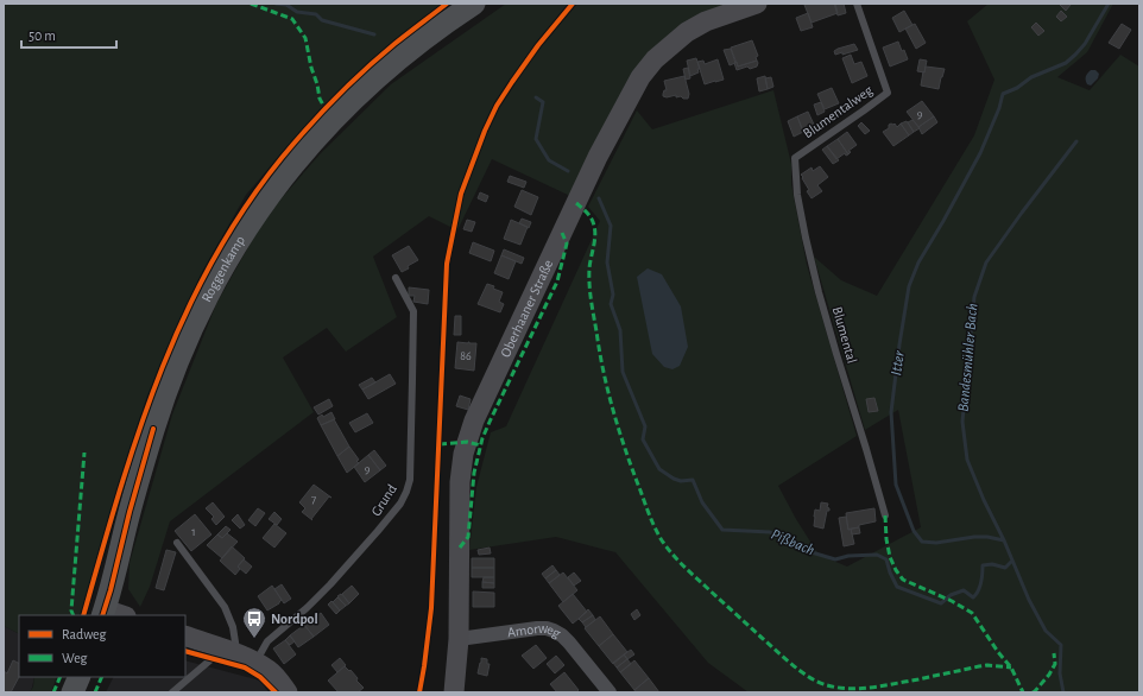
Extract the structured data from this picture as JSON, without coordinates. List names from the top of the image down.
{
  "streets": {
    "main road": ["Roggenkamp"],
    "street": ["Oberhaaner Straße", "Amorweg"],
    "lane": ["Blumentalweg", "Blumental", "Grund"]
  },
  "crossings": [
    ["Blumentalweg", "Blumental"],
    ["Oberhaaner Straße", "Amorweg"]
  ],
  "water": ["Bandesmühler Bach", "Itter", "Pißbach"],
  "places": {
    "bus stop": ["Nordpol"]
  },
  "house_numbers": [
    "9",
    "86",
    "9",
    "7",
    "1"
  ],
  "legend": ["Radweg", "Weg"],
  "scale_bar": "50 m"
}
